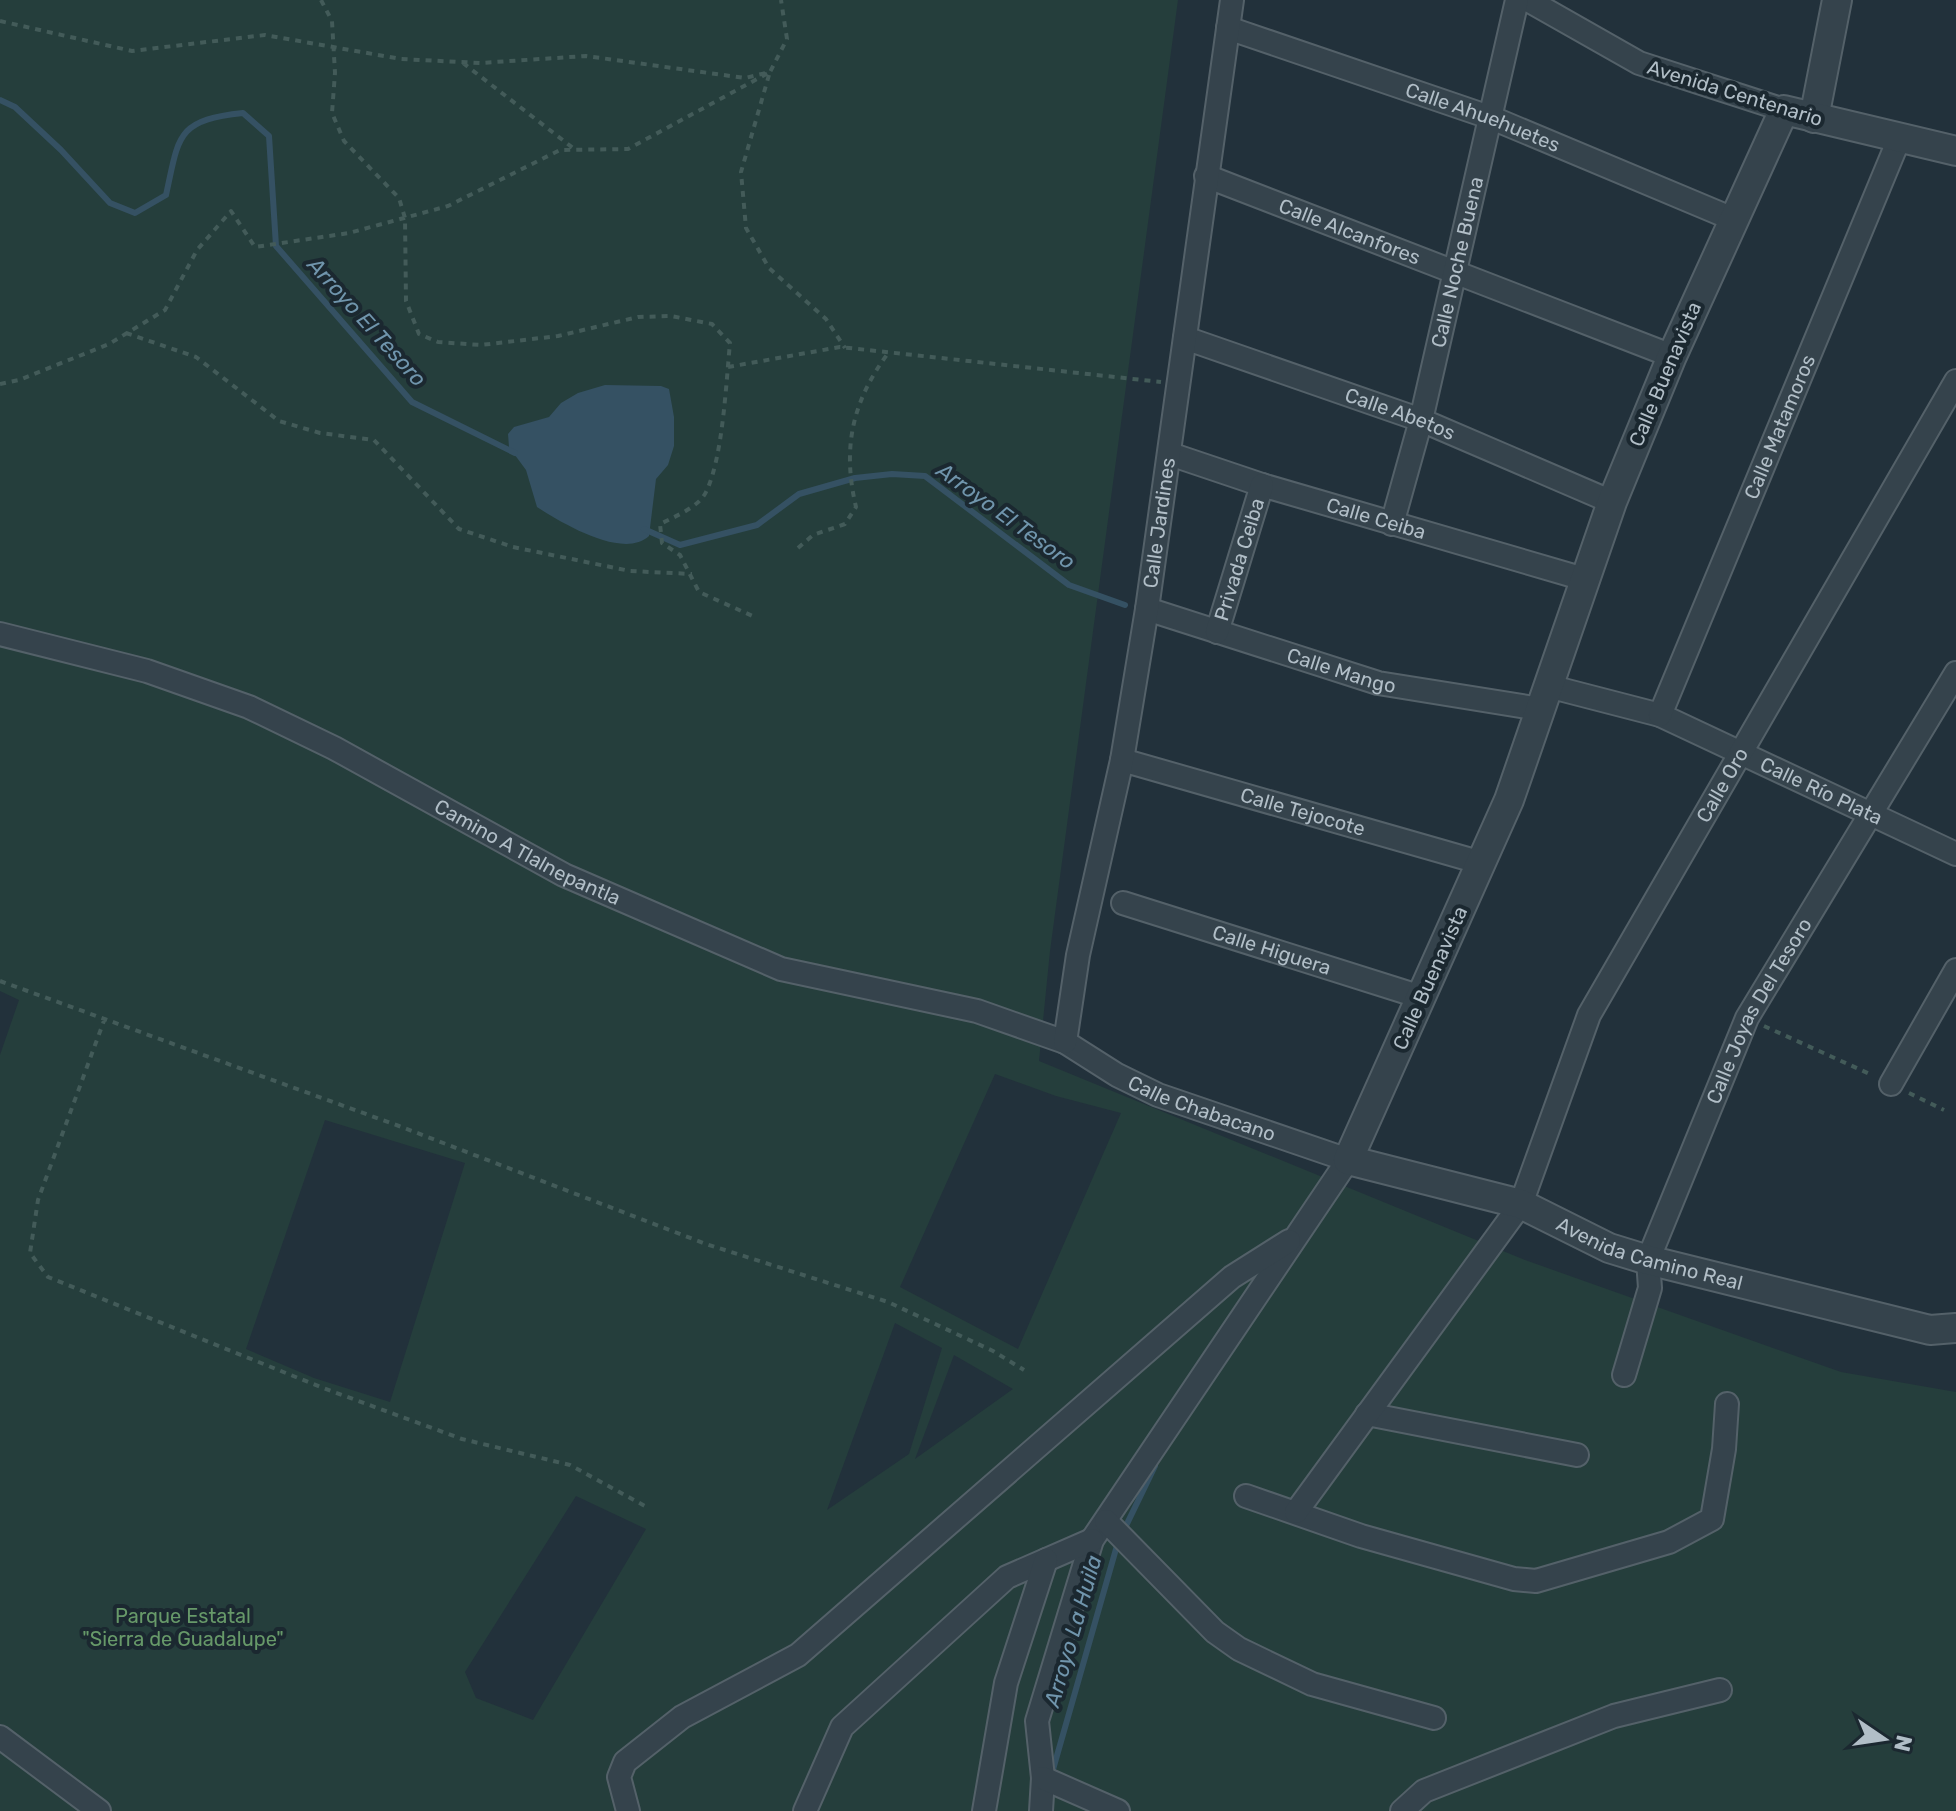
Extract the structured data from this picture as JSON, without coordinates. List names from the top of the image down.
{
  "streets": {
    "street": [
      "Avenida Centenario",
      "Calle Ahuehuetes",
      "Calle Alcanfores",
      "Calle Noche Buena",
      "Calle Buenavista",
      "Calle Abetos",
      "Calle Matamoros",
      "Calle Ceiba",
      "Calle Jardines",
      "Privada Ceiba",
      "Calle Mango",
      "Calle Oro",
      "Calle Río Plata",
      "Calle Tejocote",
      "Camino A Tlalnepantla",
      "Calle Higuera",
      "Calle Joyas Del Tesoro",
      "Calle Chabacano",
      "Avenida Camino Real"
    ]
  },
  "crossings": [
    ["Avenida Centenario", "Calle Buenavista"],
    ["Avenida Centenario", "Calle Matamoros"],
    ["Calle Ahuehuetes", "Calle Noche Buena"],
    ["Calle Ahuehuetes", "Calle Buenavista"],
    ["Calle Ahuehuetes", "Calle Jardines"],
    ["Calle Alcanfores", "Calle Noche Buena"],
    ["Calle Alcanfores", "Calle Buenavista"],
    ["Calle Alcanfores", "Calle Jardines"],
    ["Calle Noche Buena", "Calle Abetos"],
    ["Calle Noche Buena", "Calle Ceiba"],
    ["Calle Buenavista", "Calle Abetos"],
    ["Calle Buenavista", "Calle Ceiba"],
    ["Calle Buenavista", "Calle Mango"],
    ["Calle Buenavista", "Calle Río Plata"],
    ["Calle Buenavista", "Calle Tejocote"],
    ["Calle Buenavista", "Calle Higuera"],
    ["Calle Buenavista", "Calle Chabacano"],
    ["Calle Buenavista", "Avenida Camino Real"],
    ["Calle Abetos", "Calle Jardines"],
    ["Calle Matamoros", "Calle Río Plata"],
    ["Calle Ceiba", "Calle Jardines"],
    ["Calle Ceiba", "Privada Ceiba"],
    ["Calle Jardines", "Calle Mango"],
    ["Calle Jardines", "Calle Tejocote"],
    ["Calle Jardines", "Camino A Tlalnepantla"],
    ["Calle Jardines", "Calle Chabacano"],
    ["Privada Ceiba", "Calle Mango"],
    ["Calle Mango", "Calle Río Plata"],
    ["Calle Oro", "Calle Río Plata"],
    ["Calle Oro", "Avenida Camino Real"],
    ["Calle Río Plata", "Calle Joyas Del Tesoro"],
    ["Camino A Tlalnepantla", "Calle Chabacano"],
    ["Calle Joyas Del Tesoro", "Avenida Camino Real"],
    ["Calle Chabacano", "Avenida Camino Real"]
  ],
  "water": ["Arroyo El Tesoro", "Arroyo La Huila"],
  "parks": ["Parque Estatal \"Sierra de Guadalupe\""],
  "north": "right"
}
